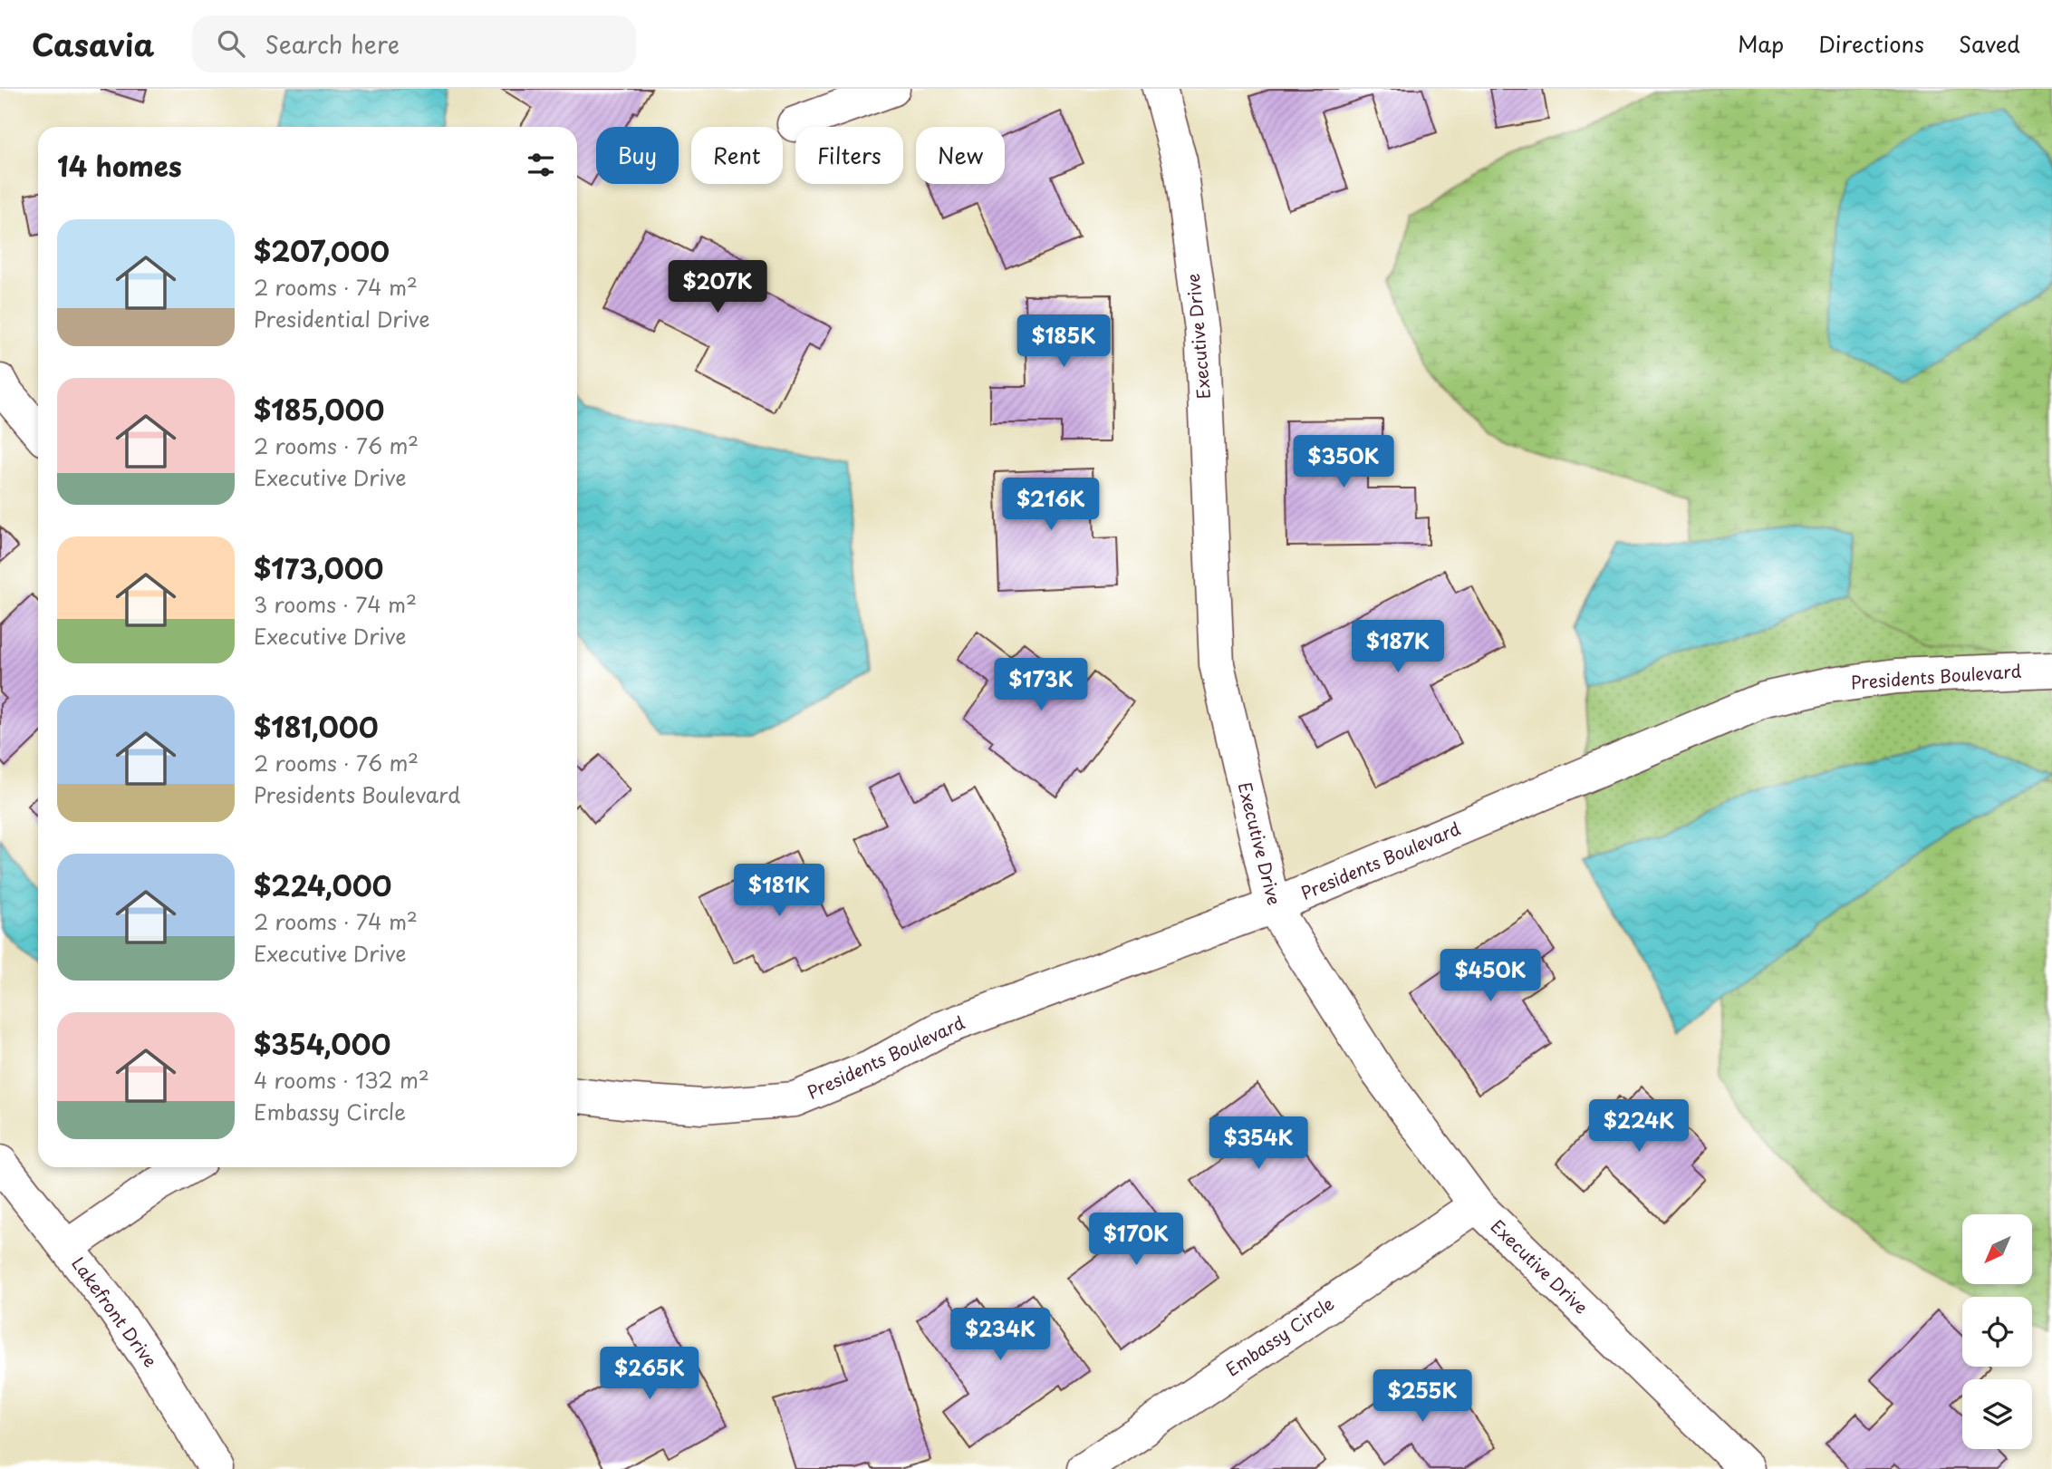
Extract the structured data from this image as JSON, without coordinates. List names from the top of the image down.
{
  "streets": {
    "street": [
      "Executive Drive",
      "Presidents Boulevard",
      "Lakefront Drive",
      "Embassy Circle"
    ]
  },
  "crossings": [
    ["Executive Drive", "Presidents Boulevard"],
    ["Executive Drive", "Embassy Circle"]
  ],
  "north": "bottom left",
  "page": {
    "header": "Casavia",
    "search": "Search here",
    "nav": ["Map", "Directions", "Saved"],
    "chip": [
      "Buy",
      "Rent",
      "Filters",
      "New"
    ],
    "heading": "14 homes",
    "list": [
      {
        "name": "$207,000",
        "note": "2 rooms · 74 m² · Presidential Drive"
      },
      {
        "name": "$185,000",
        "note": "2 rooms · 76 m² · Executive Drive"
      },
      {
        "name": "$173,000",
        "note": "3 rooms · 74 m² · Executive Drive"
      },
      {
        "name": "$181,000",
        "note": "2 rooms · 76 m² · Presidents Boulevard"
      },
      {
        "name": "$224,000",
        "note": "2 rooms · 74 m² · Executive Drive"
      },
      {
        "name": "$354,000",
        "note": "4 rooms · 132 m² · Embassy Circle"
      }
    ],
    "price": [
      "$207K",
      "$185K",
      "$350K",
      "$216K",
      "$187K",
      "$173K",
      "$181K",
      "$450K",
      "$224K",
      "$354K",
      "$170K",
      "$234K",
      "$265K",
      "$255K"
    ]
  }
}
